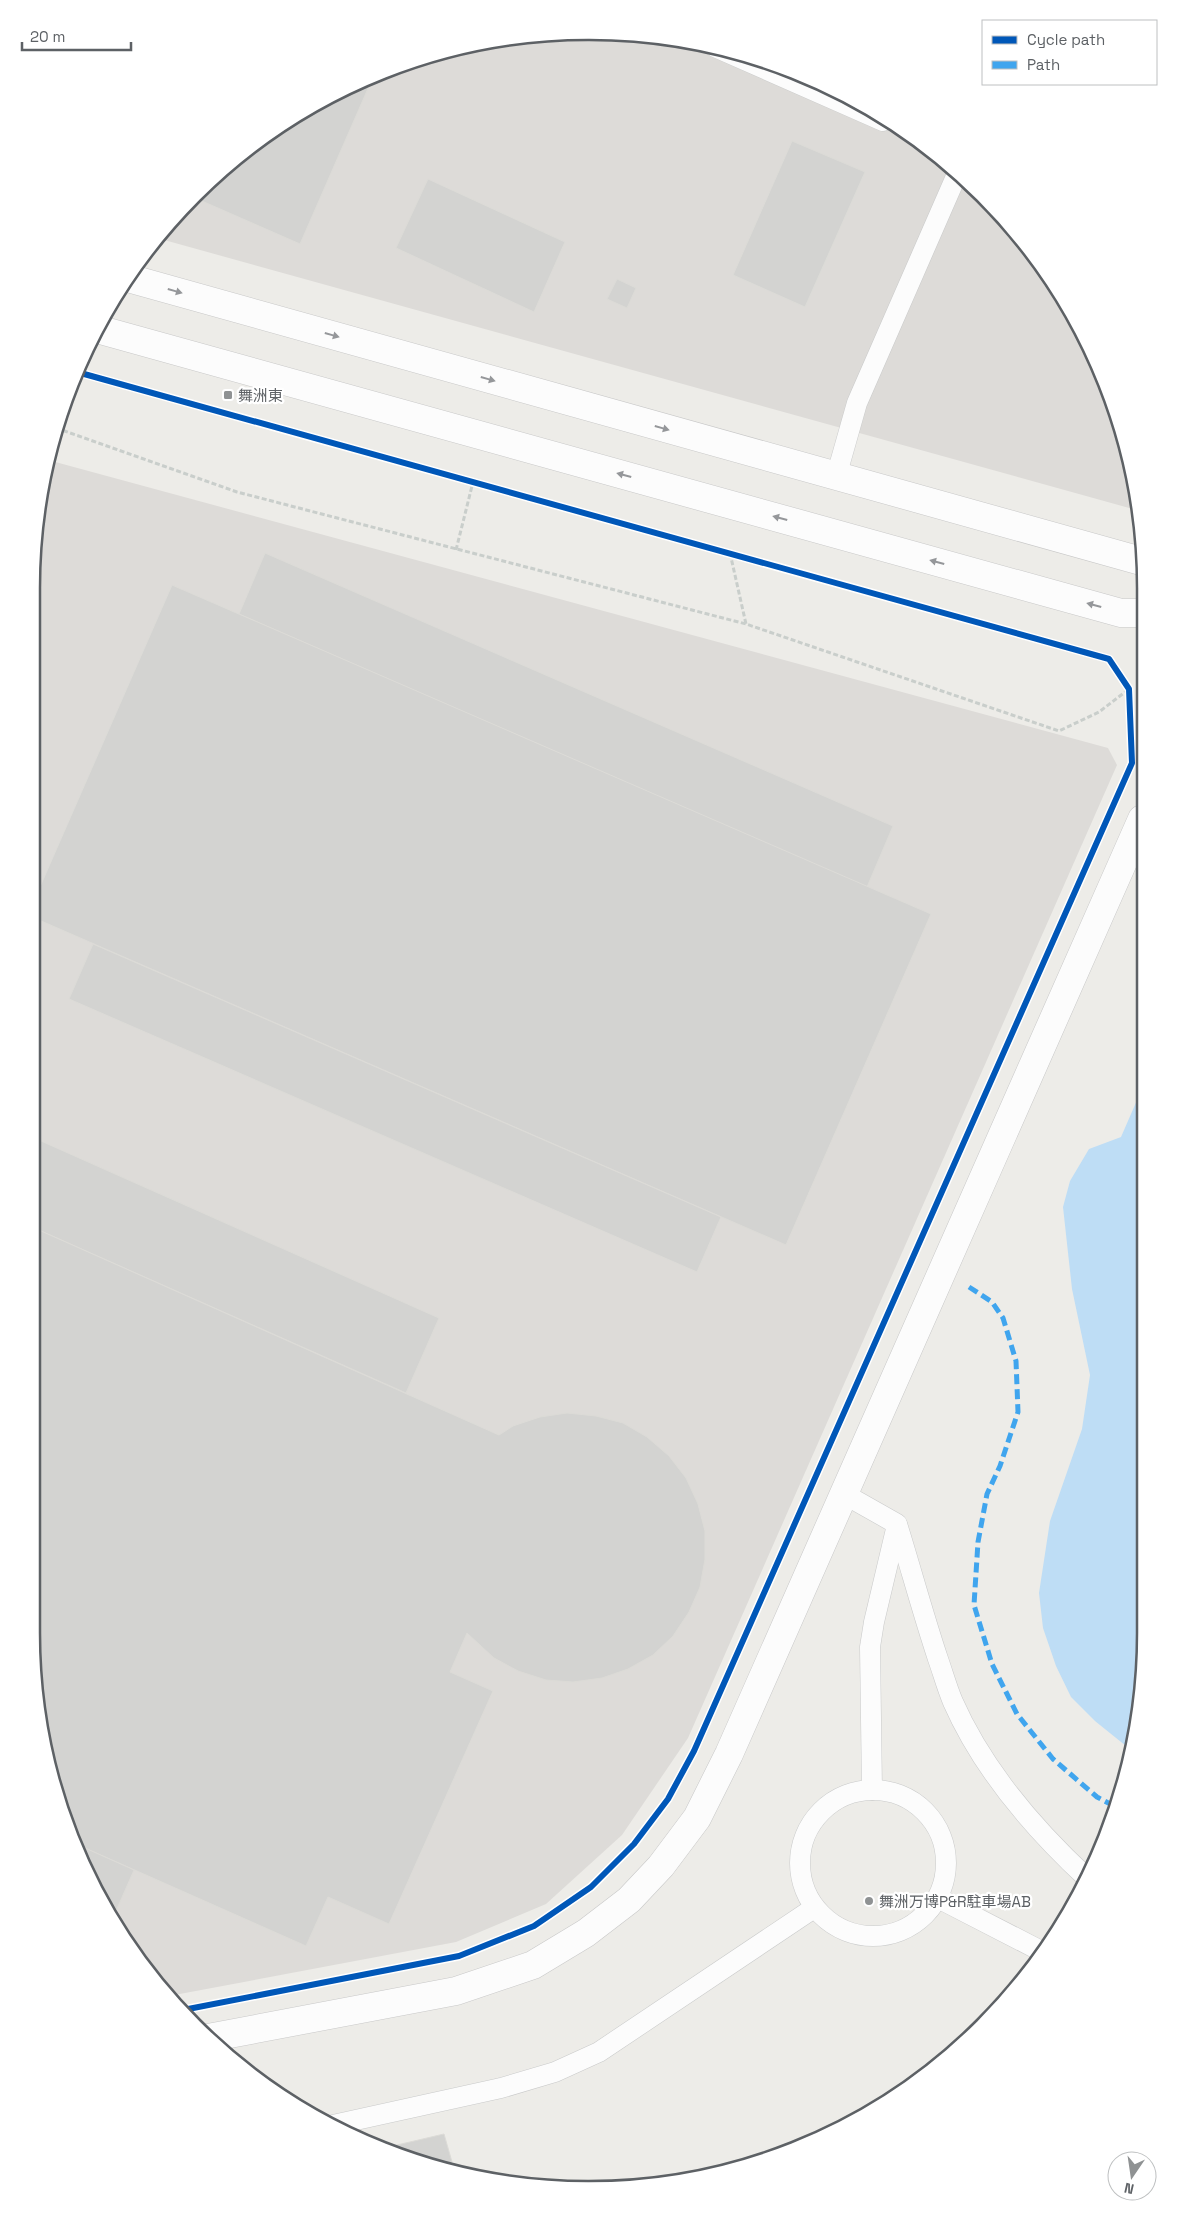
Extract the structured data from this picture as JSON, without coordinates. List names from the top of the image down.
{
  "places": {
    "transit": ["舞洲東"],
    "other": ["舞洲万博P&R駐車場AB"]
  },
  "legend": ["Cycle path", "Path"],
  "scale_bar": "20 m",
  "north": "bottom"
}
